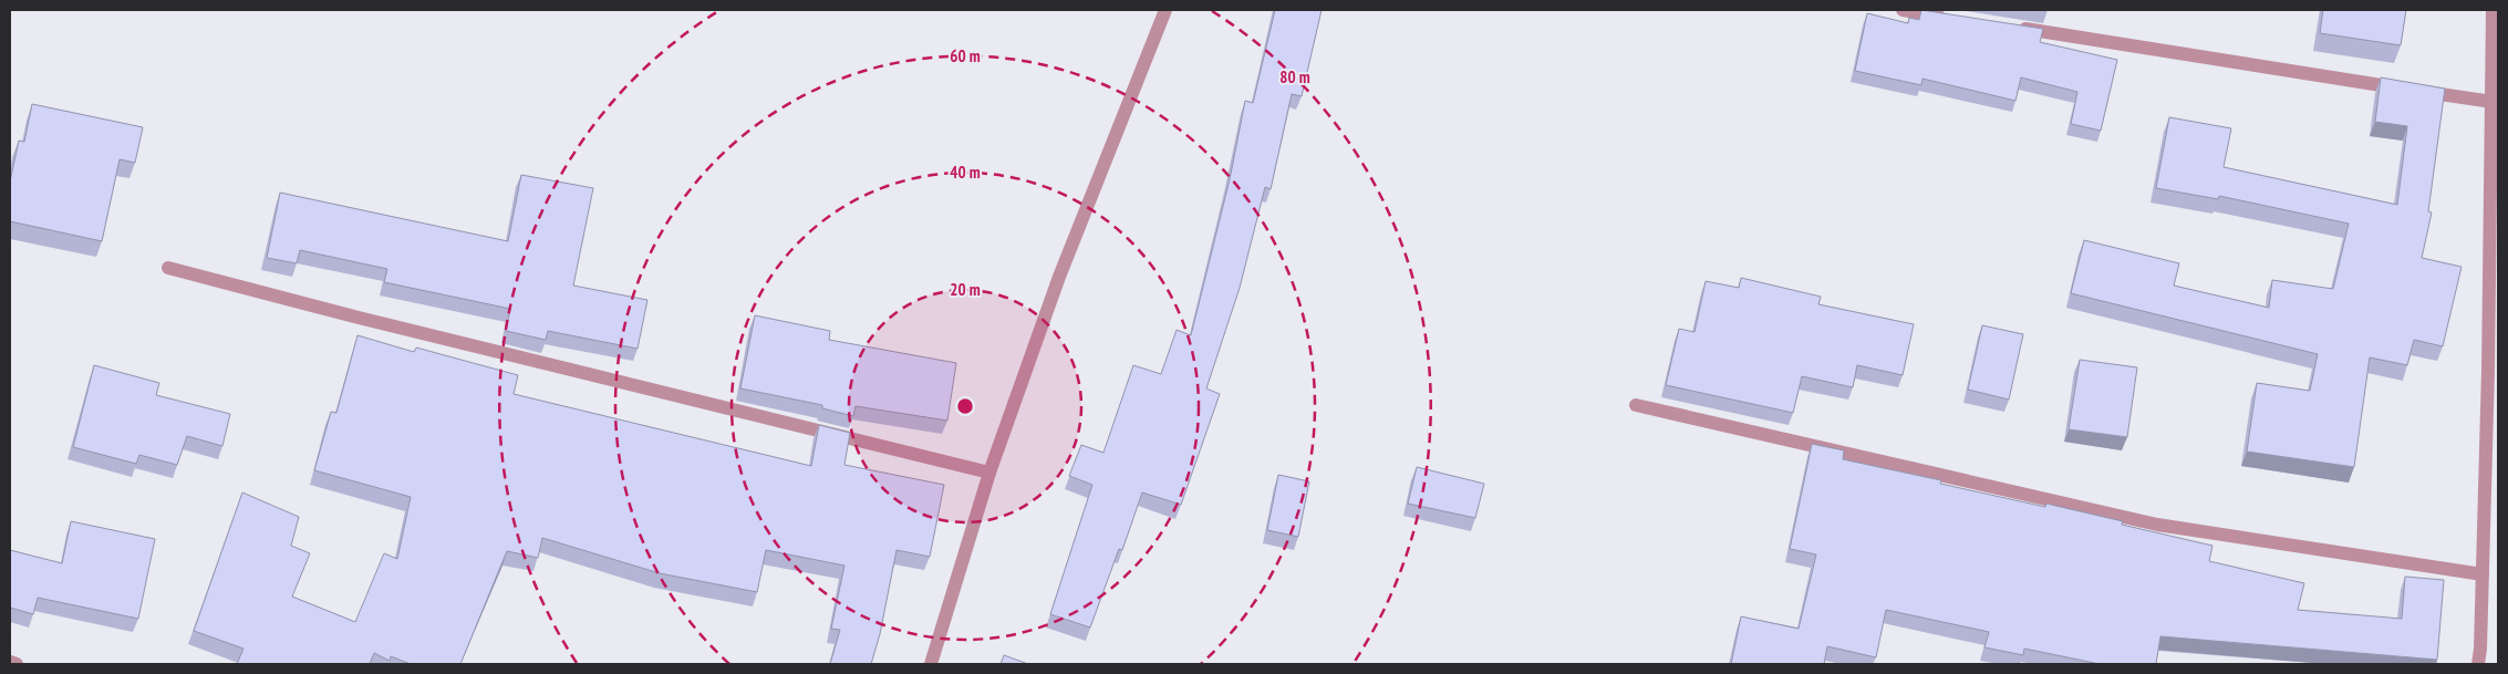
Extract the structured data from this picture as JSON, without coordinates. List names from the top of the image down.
{
  "rings": [
    "60 m",
    "80 m",
    "40 m",
    "20 m"
  ]
}
